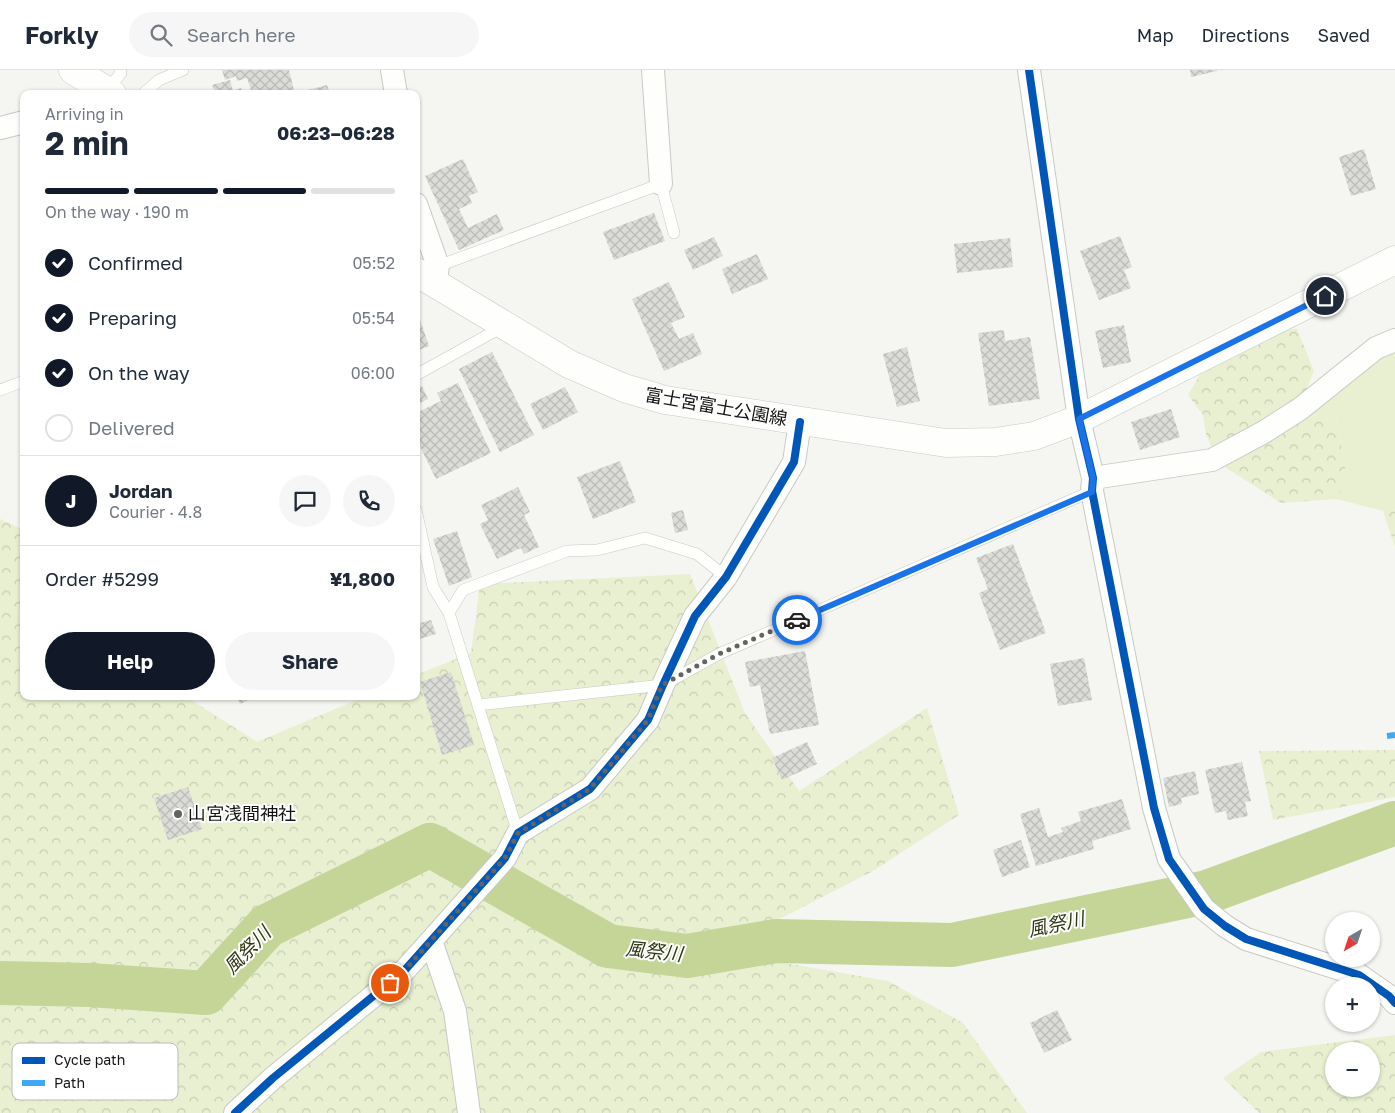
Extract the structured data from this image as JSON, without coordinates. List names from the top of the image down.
{
  "streets": {
    "main road": ["富士宮富士公園線"]
  },
  "water": ["風祭川"],
  "places": ["山宮浅間神社"],
  "legend": ["Cycle path", "Path"],
  "north": "bottom left",
  "page": {
    "header": "Forkly",
    "search": "Search here",
    "nav": ["Map", "Directions", "Saved"],
    "heading": ["2 min", "Arriving in", "06:23–06:28"],
    "panel": [
      "Jordan",
      "Courier · 4.8",
      "Order #5299",
      "¥1,800"
    ],
    "bar": "On the way · 190 m",
    "list": [
      ["Confirmed", "05:52"],
      ["Preparing", "05:54"],
      ["On the way", "06:00"],
      "Delivered"
    ],
    "round": "J",
    "buttons": ["Help", "Share"],
    "map_buttons": ["+", "−"]
  }
}
